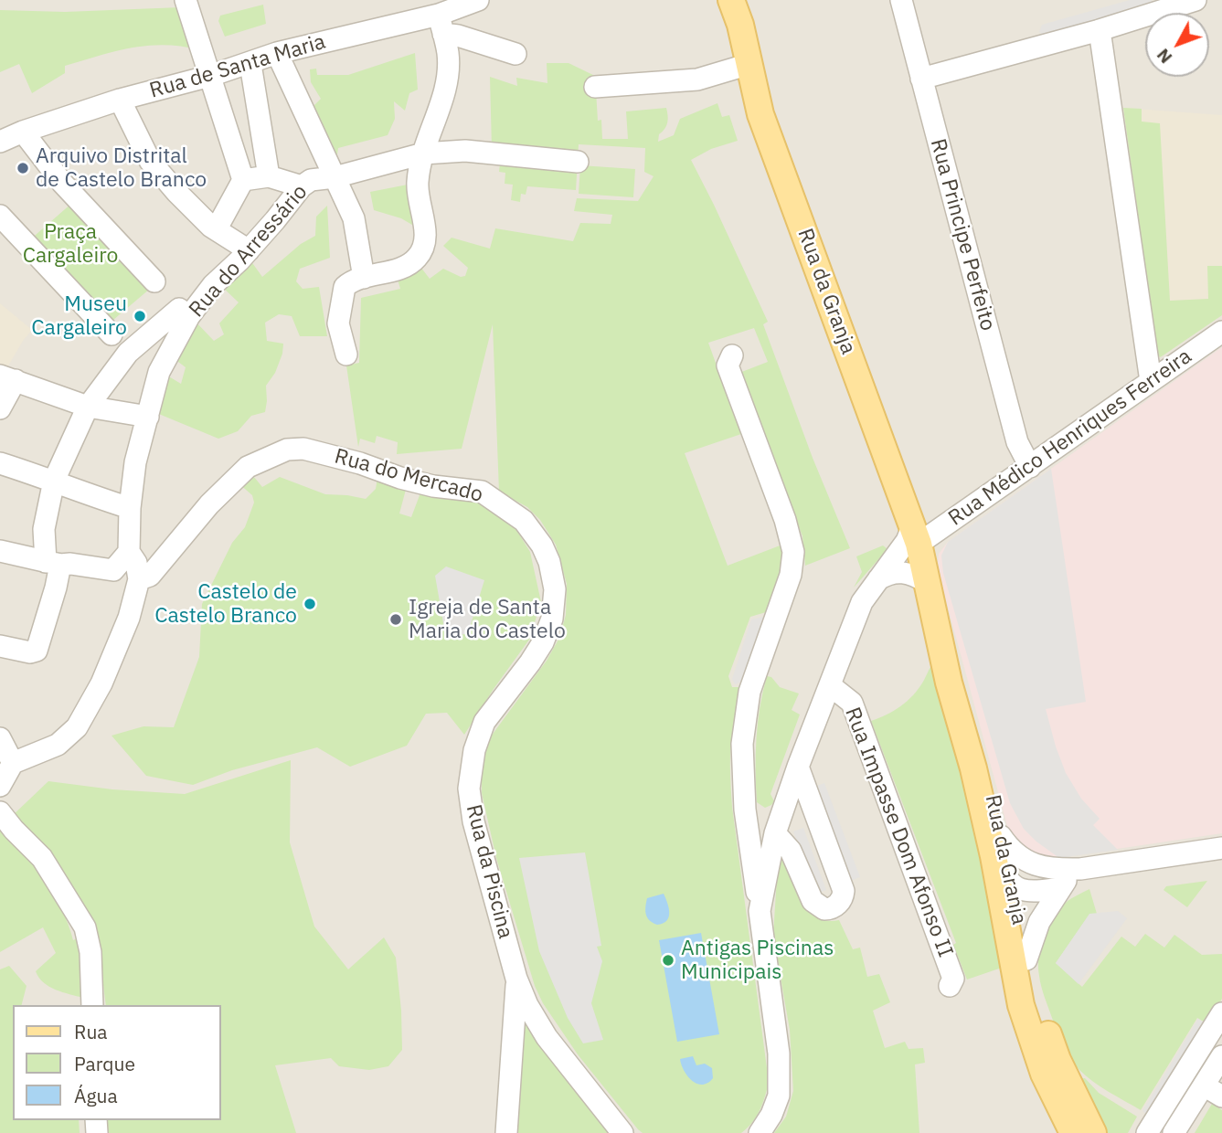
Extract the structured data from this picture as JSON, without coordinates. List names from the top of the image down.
{
  "streets": {
    "main road": ["Rua da Granja"],
    "street": [
      "Rua de Santa Maria",
      "Rua Principe Perfeito",
      "Rua do Arressário",
      "Rua Médico Henriques Ferreira",
      "Rua do Mercado",
      "Rua Impasse Dom Afonso II",
      "Rua da Piscina"
    ]
  },
  "crossings": [
    ["Rua Principe Perfeito", "Rua Médico Henriques Ferreira"],
    ["Rua do Arressário", "Rua do Mercado"],
    ["Rua da Granja", "Rua Médico Henriques Ferreira"],
    ["Rua do Mercado", "Rua da Piscina"]
  ],
  "parks": ["Praça Cargaleiro"],
  "places": [
    "Arquivo Distrital de Castelo Branco",
    "Museu Cargaleiro",
    "Castelo de Castelo Branco",
    "Igreja de Santa Maria do Castelo",
    "Antigas Piscinas Municipais"
  ],
  "legend": ["Rua", "Parque", "Água"],
  "north": "bottom left"
}
